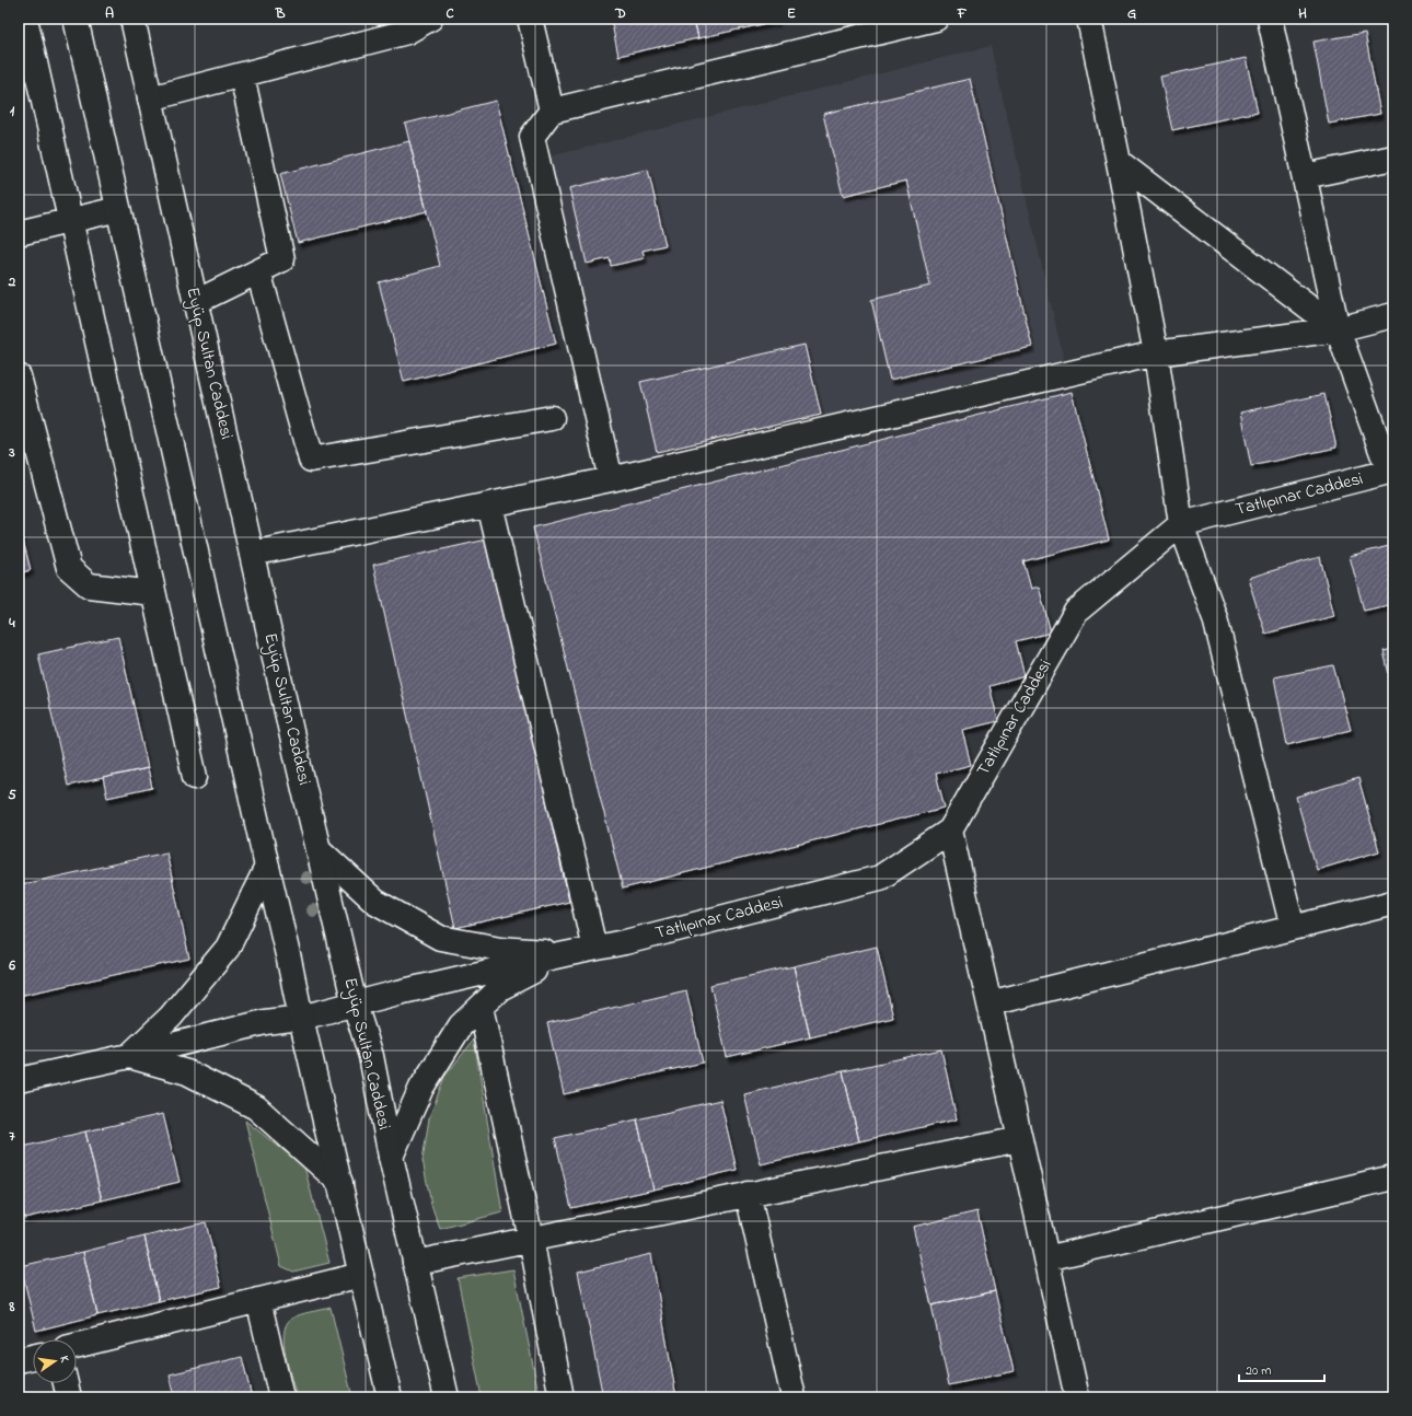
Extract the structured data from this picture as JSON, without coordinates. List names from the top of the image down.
{
  "streets": {
    "street": ["Eyüp Sultan Caddesi", "Tatlıpınar Caddesi"]
  },
  "scale_bar": "20 m",
  "north": "right",
  "grid": {
    "columns": [
      "A",
      "B",
      "C",
      "D",
      "E",
      "F",
      "G",
      "H"
    ],
    "rows": [
      "1",
      "2",
      "3",
      "4",
      "5",
      "6",
      "7",
      "8"
    ]
  }
}
